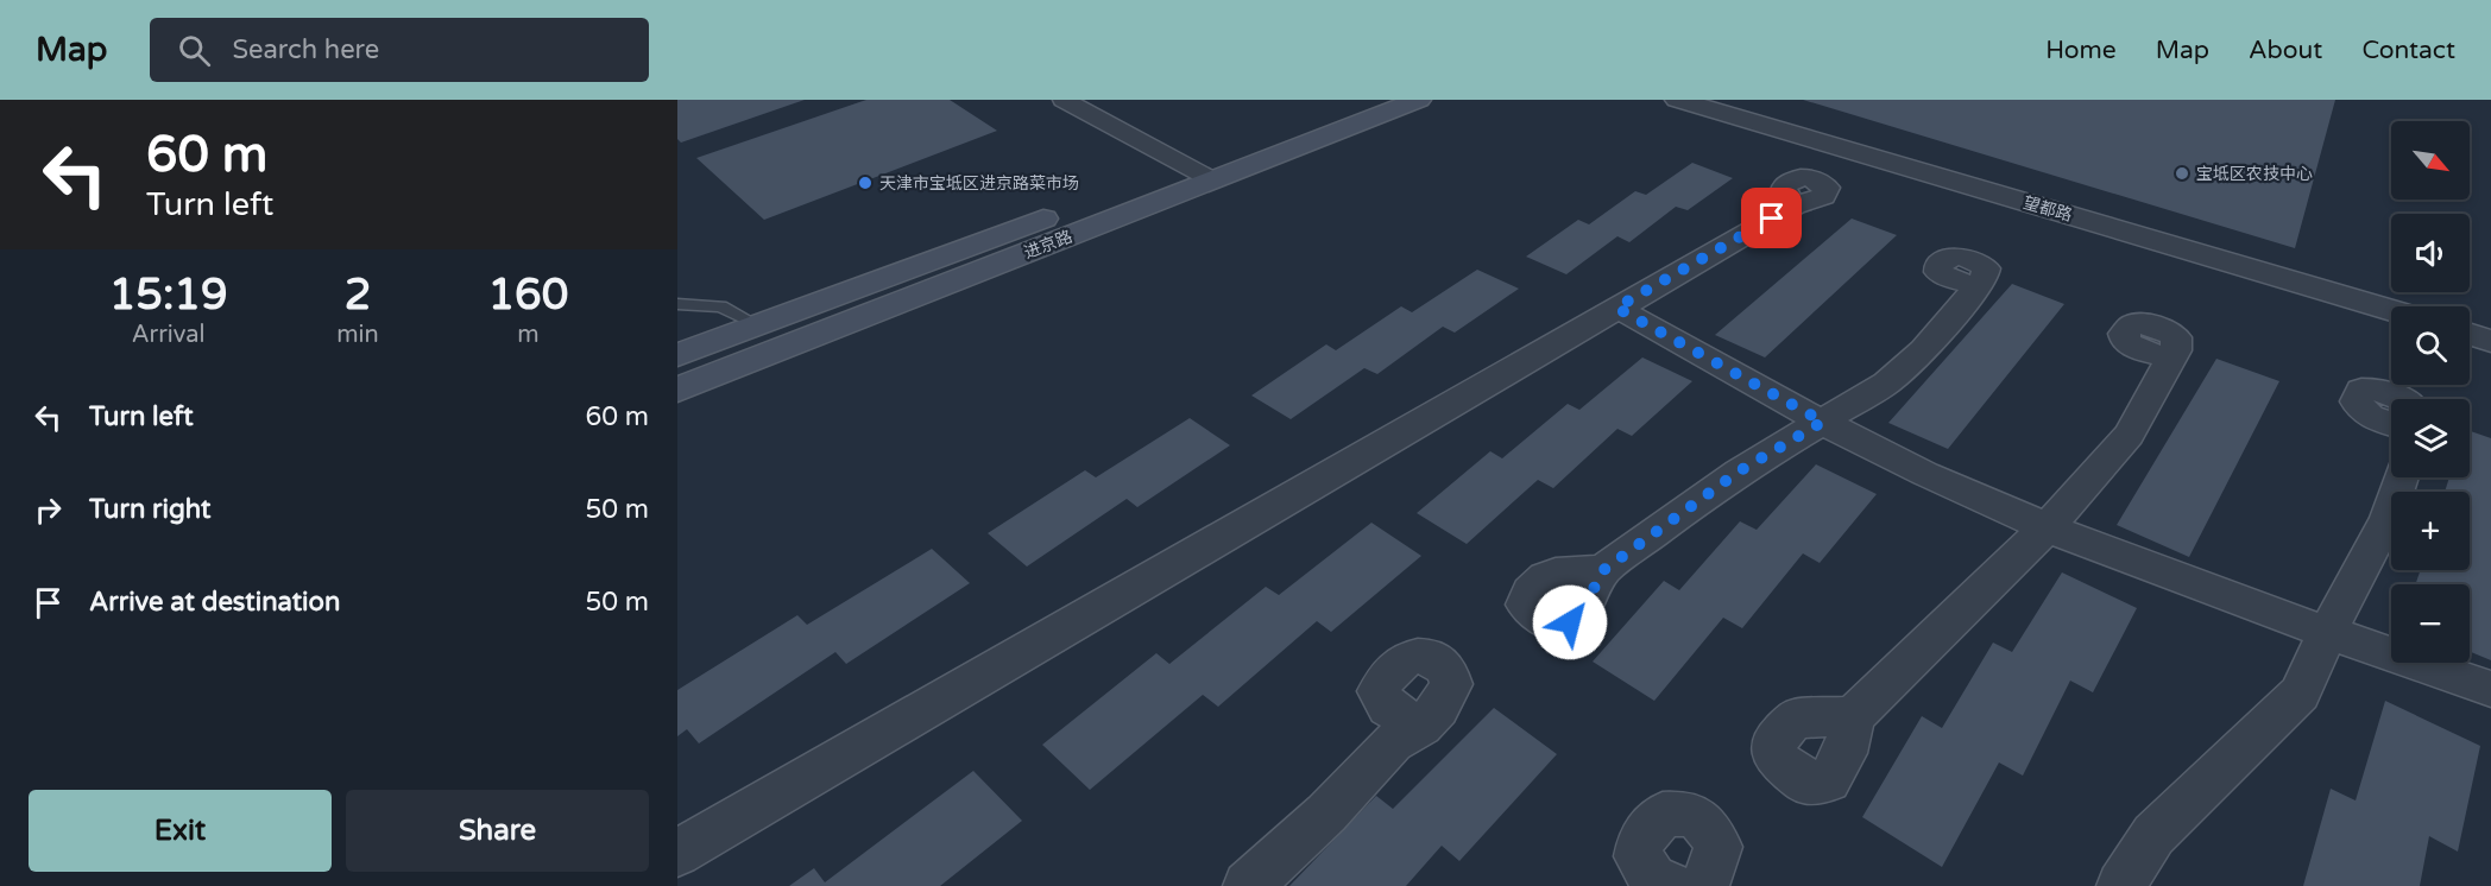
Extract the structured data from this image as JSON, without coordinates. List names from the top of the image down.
{
  "streets": {
    "main road": ["进京路"],
    "street": ["望都路"]
  },
  "places": ["宝坻区农技中心", "天津市宝坻区进京路菜市场"],
  "north": "bottom right",
  "page": {
    "header": "Map",
    "search": "Search here",
    "nav": [
      "Home",
      "Map",
      "About",
      "Contact"
    ],
    "turn": ["60 m", "Turn left"],
    "map_buttons": ["+", "−"],
    "eta": [
      "15:19",
      "Arrival",
      "2",
      "min",
      "160",
      "m"
    ],
    "list": [
      {
        "name": "Turn left",
        "value": "60 m"
      },
      {
        "name": "Turn right",
        "value": "50 m"
      },
      {
        "name": "Arrive at destination",
        "value": "50 m"
      }
    ],
    "buttons": ["Exit", "Share"]
  }
}
